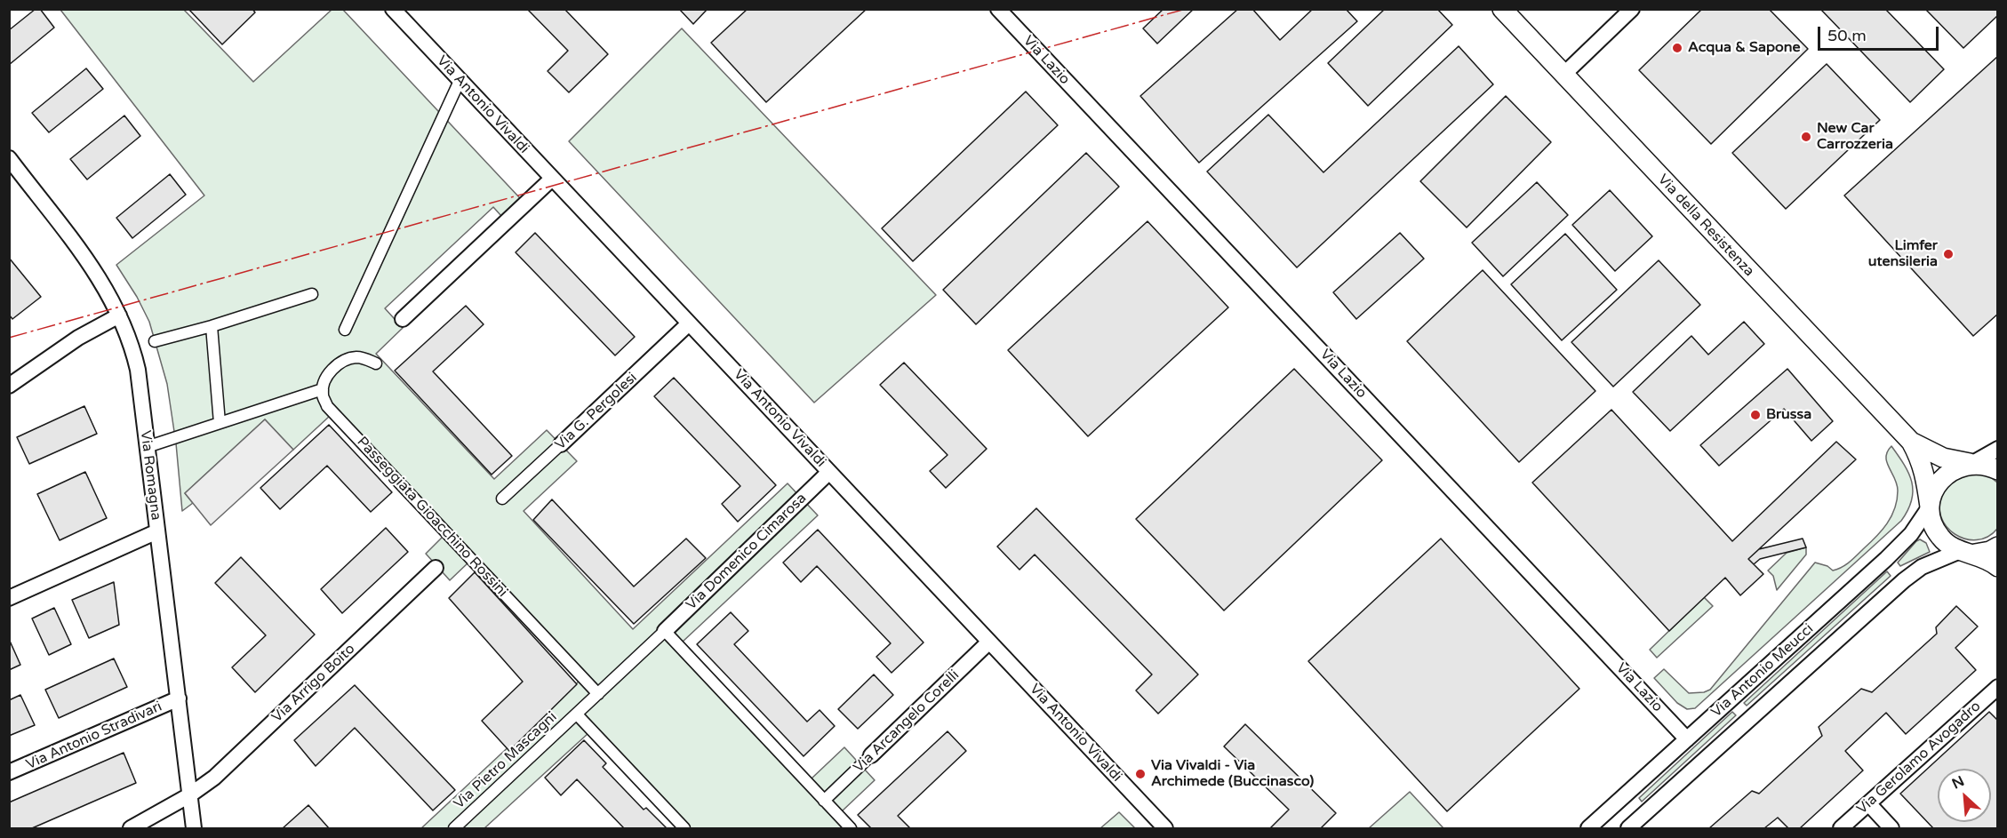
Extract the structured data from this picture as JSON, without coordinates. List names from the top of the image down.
{
  "streets": {
    "street": [
      "Via Lazio",
      "Via Antonio Vivaldi",
      "Via della Resistenza",
      "Via G. Pergolesi",
      "Via Romagna",
      "Passeggiata Gioacchino Rossini",
      "Via Domenico Cimarosa",
      "Via Antonio Meucci",
      "Via Arrigo Boito",
      "Via Arcangelo Corelli",
      "Via Antonio Stradivari",
      "Via Gerolamo Avogadro",
      "Via Pietro Mascagni"
    ]
  },
  "crossings": [
    ["Via Lazio", "Via Antonio Meucci"],
    ["Via Antonio Vivaldi", "Via G. Pergolesi"],
    ["Via Antonio Vivaldi", "Via Domenico Cimarosa"],
    ["Via Antonio Vivaldi", "Via Arcangelo Corelli"],
    ["Via della Resistenza", "Via Antonio Meucci"],
    ["Via Romagna", "Via Arrigo Boito"],
    ["Via Romagna", "Via Antonio Stradivari"]
  ],
  "places": [
    "Acqua & Sapone",
    "New Car Carrozzeria",
    "Limfer utensileria",
    "Brussa",
    "Via Vivaldi - Via Archimede (Buccinasco)"
  ],
  "scale_bar": "50 m",
  "north": "top left"
}
